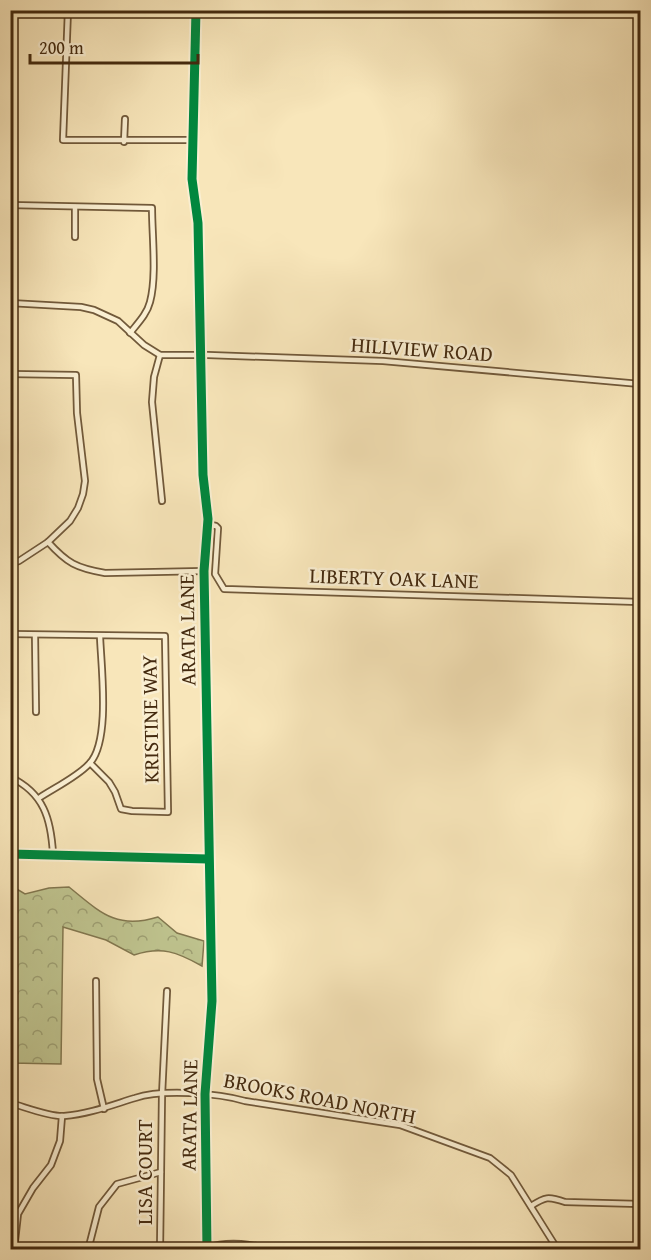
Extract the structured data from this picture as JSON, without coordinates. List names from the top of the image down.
{
  "streets": {
    "street": [
      "HILLVIEW ROAD",
      "LIBERTY OAK LANE",
      "ARATA LANE",
      "KRISTINE WAY",
      "BROOKS ROAD NORTH",
      "LISA COURT"
    ]
  },
  "crossings": [
    ["HILLVIEW ROAD", "ARATA LANE"],
    ["LIBERTY OAK LANE", "ARATA LANE"],
    ["ARATA LANE", "BROOKS ROAD NORTH"],
    ["BROOKS ROAD NORTH", "LISA COURT"]
  ],
  "scale_bar": "200 m"
}
